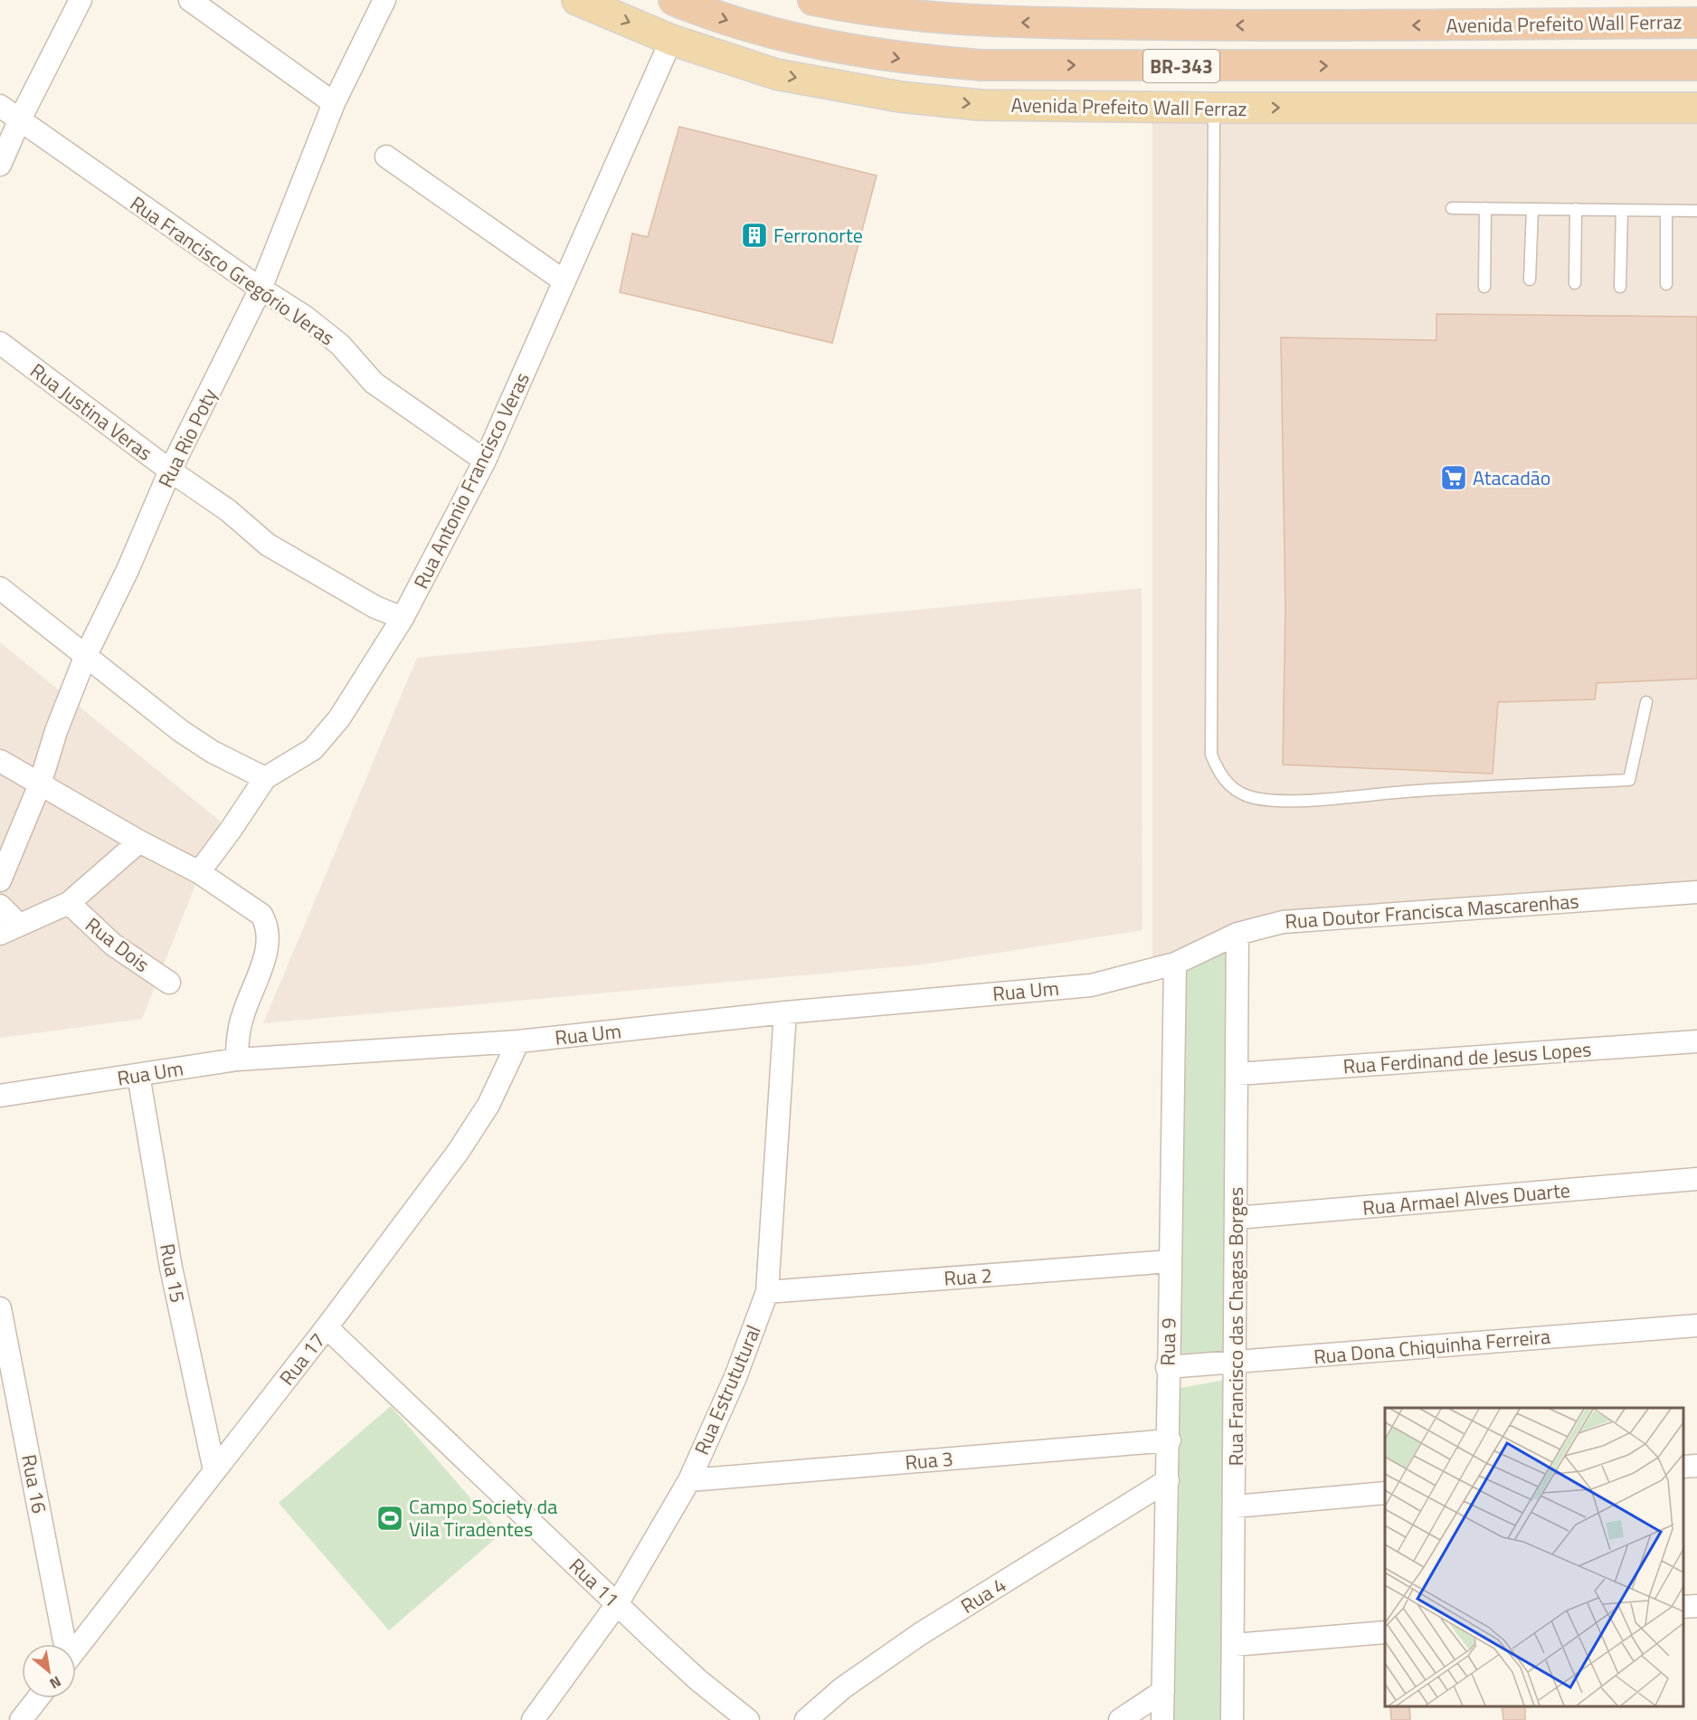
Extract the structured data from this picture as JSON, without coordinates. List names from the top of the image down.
{
  "streets": {
    "highway": ["Avenida Prefeito Wall Ferraz", "BR-343"],
    "street": [
      "Rua Francisco Gregório Veras",
      "Rua Justina Veras",
      "Rua Rio Poty",
      "Rua Antonio Francisco Veras",
      "Rua Doutor Francisca Mascarenhas",
      "Rua Dois",
      "Rua Um",
      "Rua Ferdinand de Jesus Lopes",
      "Rua Armael Alves Duarte",
      "Rua 15",
      "Rua 2",
      "Rua Francisco das Chagas Borges",
      "Rua 9",
      "Rua Dona Chiquinha Ferreira",
      "Rua 17",
      "Rua Estrututural",
      "Rua 3",
      "Rua 16",
      "Rua 11",
      "Rua 4"
    ]
  },
  "crossings": [
    ["Avenida Prefeito Wall Ferraz", "Rua Antonio Francisco Veras"],
    ["Rua Francisco Gregório Veras", "Rua Rio Poty"],
    ["Rua Francisco Gregório Veras", "Rua Antonio Francisco Veras"],
    ["Rua Justina Veras", "Rua Rio Poty"],
    ["Rua Justina Veras", "Rua Antonio Francisco Veras"],
    ["Rua Doutor Francisca Mascarenhas", "Rua Um"],
    ["Rua Doutor Francisca Mascarenhas", "Rua Francisco das Chagas Borges"],
    ["Rua Doutor Francisca Mascarenhas", "Rua 9"],
    ["Rua Um", "Rua 15"],
    ["Rua Um", "Rua 9"],
    ["Rua Um", "Rua 17"],
    ["Rua Um", "Rua Estrututural"],
    ["Rua Ferdinand de Jesus Lopes", "Rua Francisco das Chagas Borges"],
    ["Rua Armael Alves Duarte", "Rua Francisco das Chagas Borges"],
    ["Rua 15", "Rua 17"],
    ["Rua 2", "Rua 9"],
    ["Rua 2", "Rua Estrututural"],
    ["Rua Francisco das Chagas Borges", "Rua Dona Chiquinha Ferreira"],
    ["Rua 9", "Rua Dona Chiquinha Ferreira"],
    ["Rua 9", "Rua 3"],
    ["Rua 9", "Rua 4"],
    ["Rua 17", "Rua 11"],
    ["Rua Estrututural", "Rua 3"],
    ["Rua Estrututural", "Rua 11"]
  ],
  "places": {
    "building": ["Ferronorte"],
    "supermarket": ["Atacadão"],
    "sports": ["Campo Society da Vila Tiradentes"]
  },
  "north": "bottom right"
}
